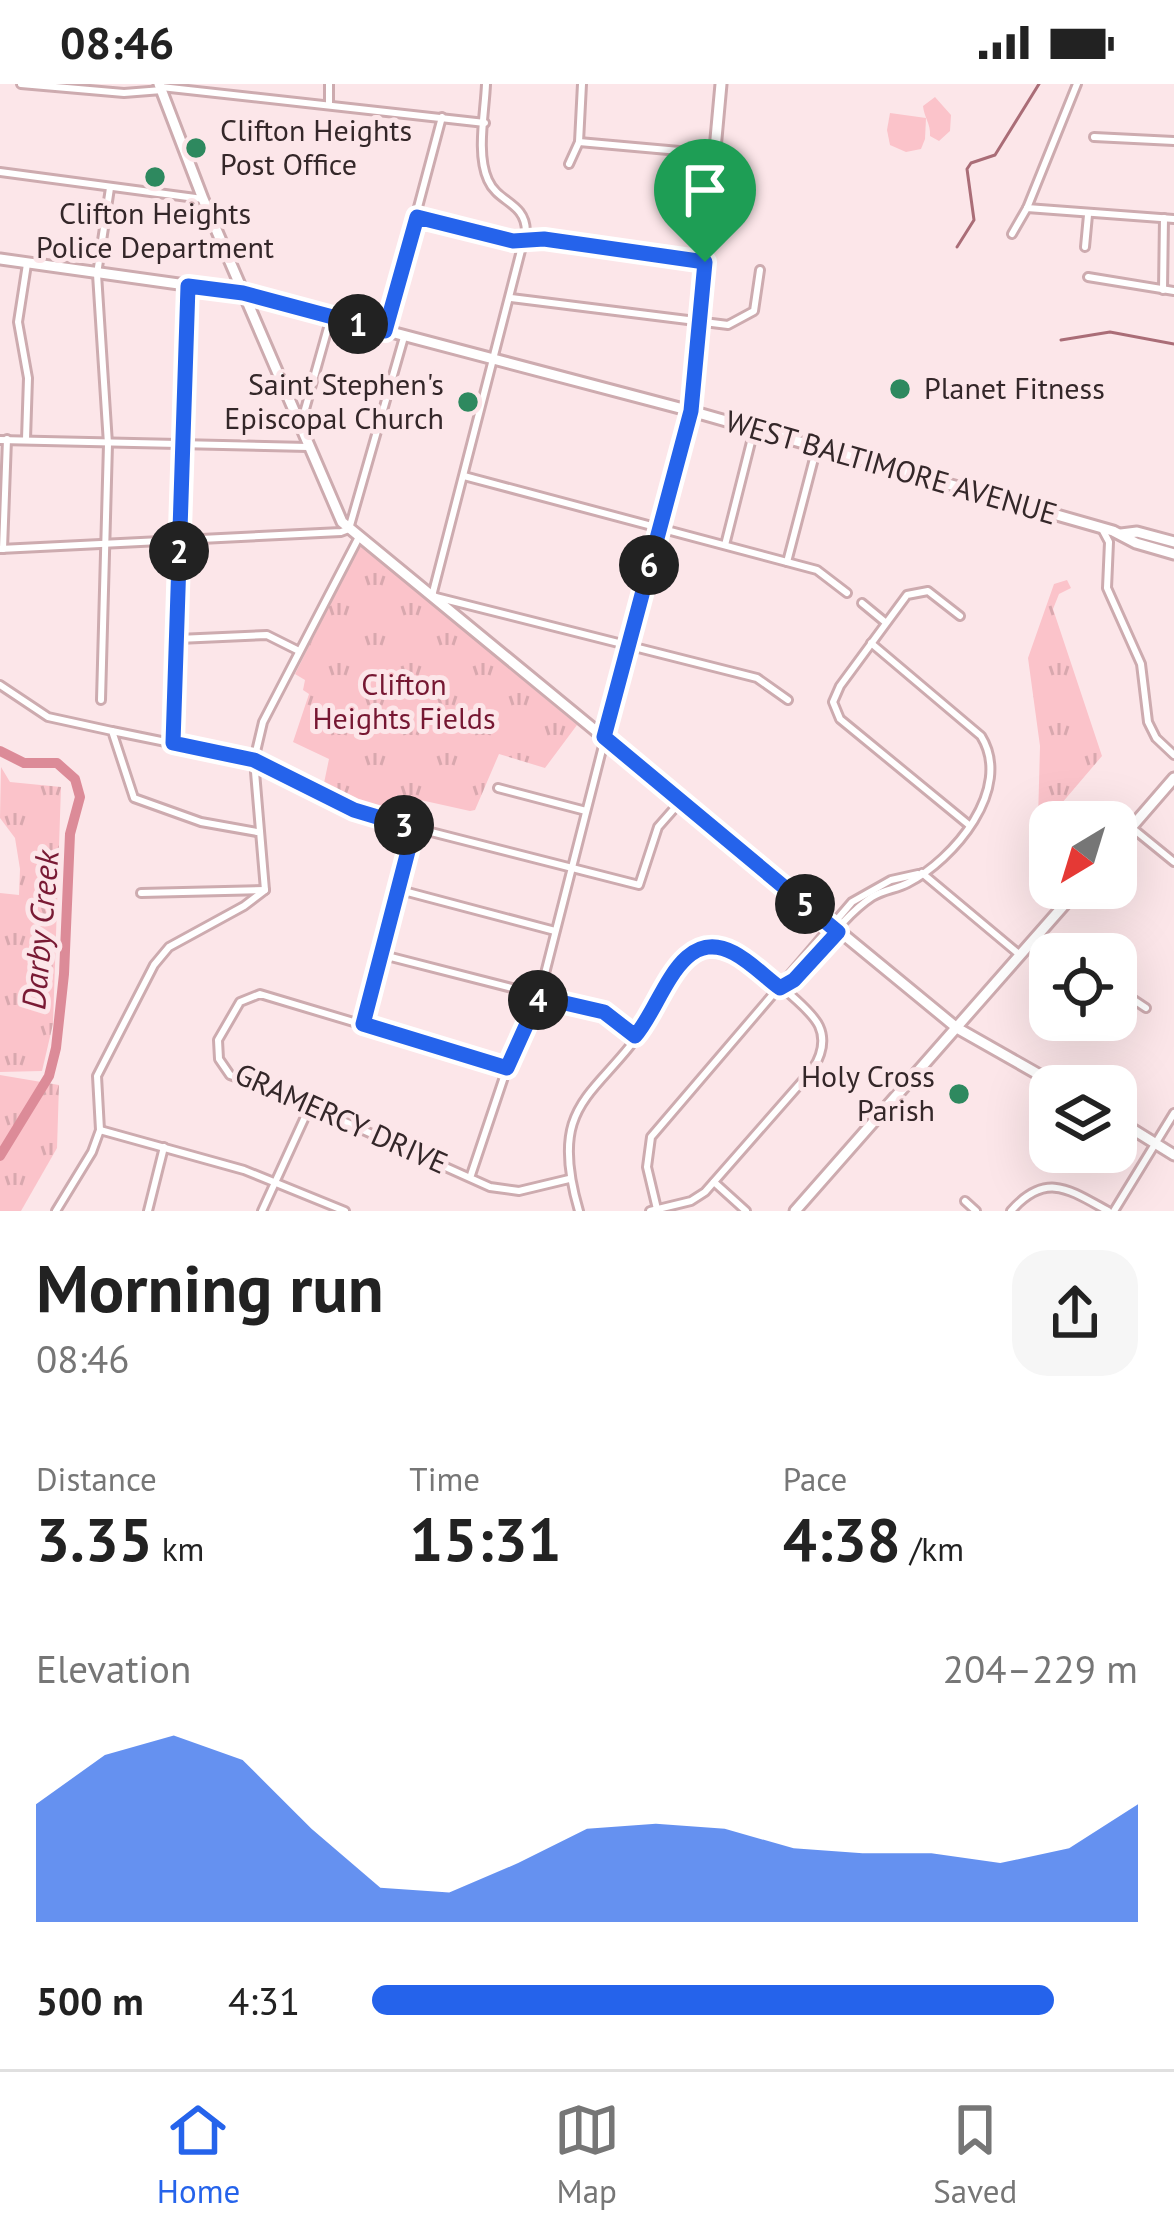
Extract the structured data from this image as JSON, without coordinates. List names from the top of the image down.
{
  "streets": {
    "main road": ["WEST BALTIMORE AVENUE"],
    "street": ["GRAMERCY DRIVE"]
  },
  "water": ["Darby Creek"],
  "parks": ["Clifton Heights Fields"],
  "places": [
    "Clifton Heights Post Office",
    "Clifton Heights Police Department",
    "Planet Fitness",
    "Saint Stephen's Episcopal Church",
    "Holy Cross Parish"
  ],
  "north": "bottom left",
  "page": {
    "status": "08:46",
    "pins": [
      "1",
      "2",
      "6",
      "3",
      "5",
      "4"
    ],
    "heading": ["Morning run", "08:46"],
    "stats": [
      ["Distance", "3.35 km"],
      ["Time", "15:31"],
      ["Pace", "4:38 /km"]
    ],
    "chart": ["Elevation", "204–229 m"],
    "list": [
      {
        "name": "500 m",
        "note": "4:31"
      }
    ],
    "tabs": ["Home", "Map", "Saved"]
  }
}
